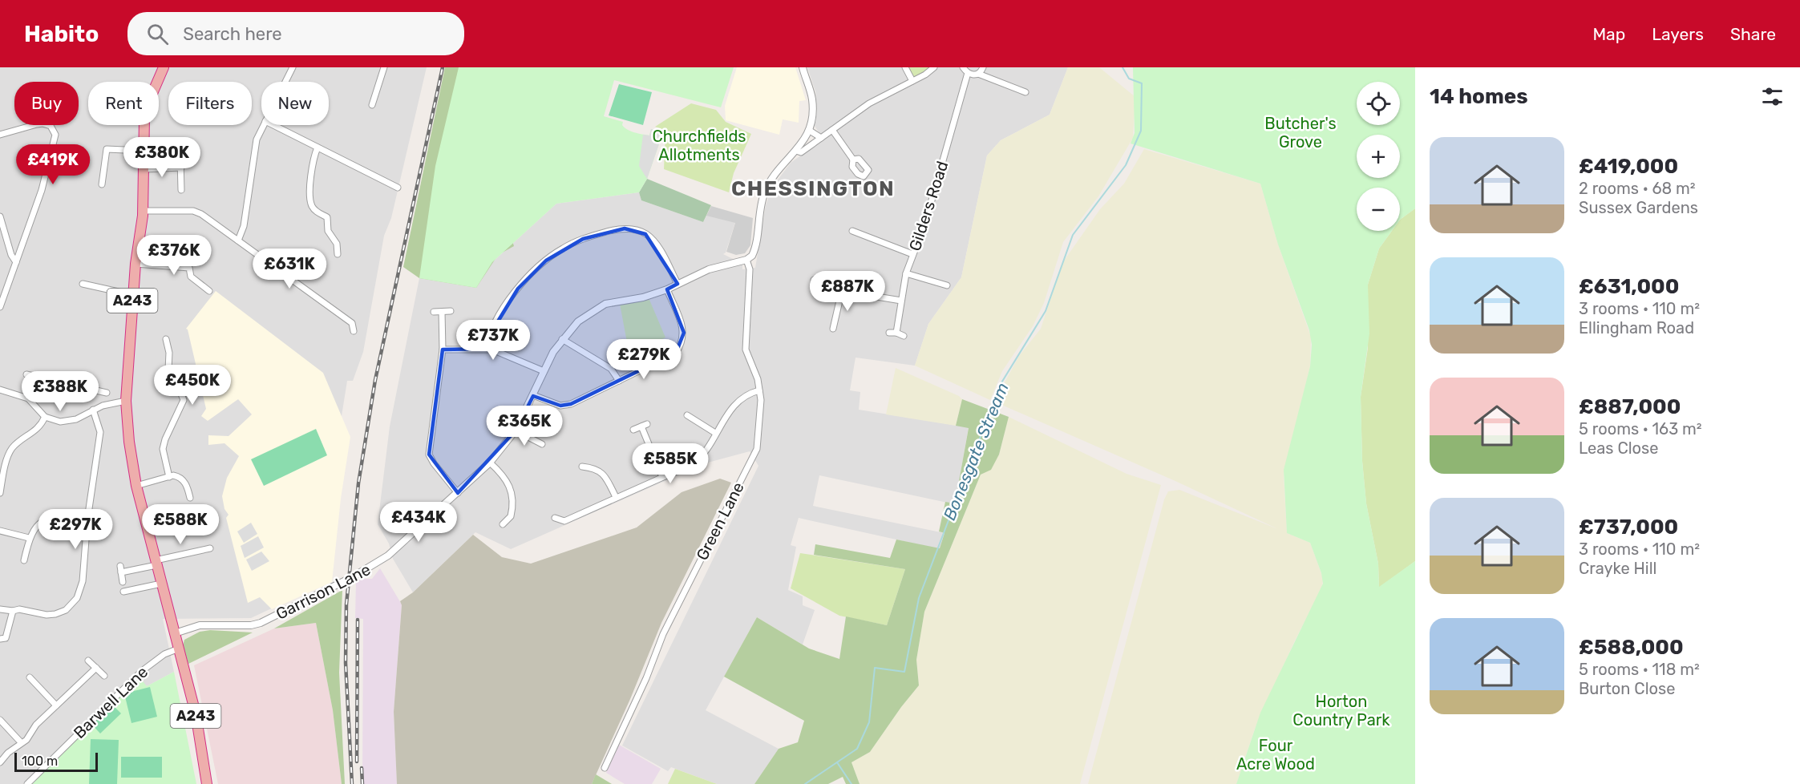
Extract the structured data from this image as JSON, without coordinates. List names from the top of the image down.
{
  "streets": {
    "highway": ["A243"],
    "street": [
      "Gilders Road",
      "Green Lane",
      "Garrison Lane",
      "Barwell Lane"
    ]
  },
  "crossings": [
    ["A243", "Garrison Lane"],
    ["A243", "Barwell Lane"],
    ["Green Lane", "Garrison Lane"]
  ],
  "districts": ["CHESSINGTON"],
  "water": ["Bonesgate Stream"],
  "parks": [
    "Butcher's Grove",
    "Churchfields Allotments",
    "Horton Country Park",
    "Four Acre Wood"
  ],
  "scale_bar": "100 m",
  "page": {
    "header": "Habito",
    "search": "Search here",
    "nav": ["Map", "Layers", "Share"],
    "heading": "14 homes",
    "map_buttons": ["+", "−"],
    "chip": [
      "Buy",
      "Rent",
      "Filters",
      "New"
    ],
    "list": [
      {
        "name": "£419,000",
        "note": "2 rooms · 68 m² · Sussex Gardens"
      },
      {
        "name": "£631,000",
        "note": "3 rooms · 110 m² · Ellingham Road"
      },
      {
        "name": "£887,000",
        "note": "5 rooms · 163 m² · Leas Close"
      },
      {
        "name": "£737,000",
        "note": "3 rooms · 110 m² · Crayke Hill"
      },
      {
        "name": "£588,000",
        "note": "5 rooms · 118 m² · Burton Close"
      }
    ],
    "price": [
      "£380K",
      "£419K",
      "£376K",
      "£631K",
      "£887K",
      "£737K",
      "£279K",
      "£450K",
      "£388K",
      "£365K",
      "£585K",
      "£434K",
      "£588K",
      "£297K"
    ],
    "scale": "100 m"
  }
}
